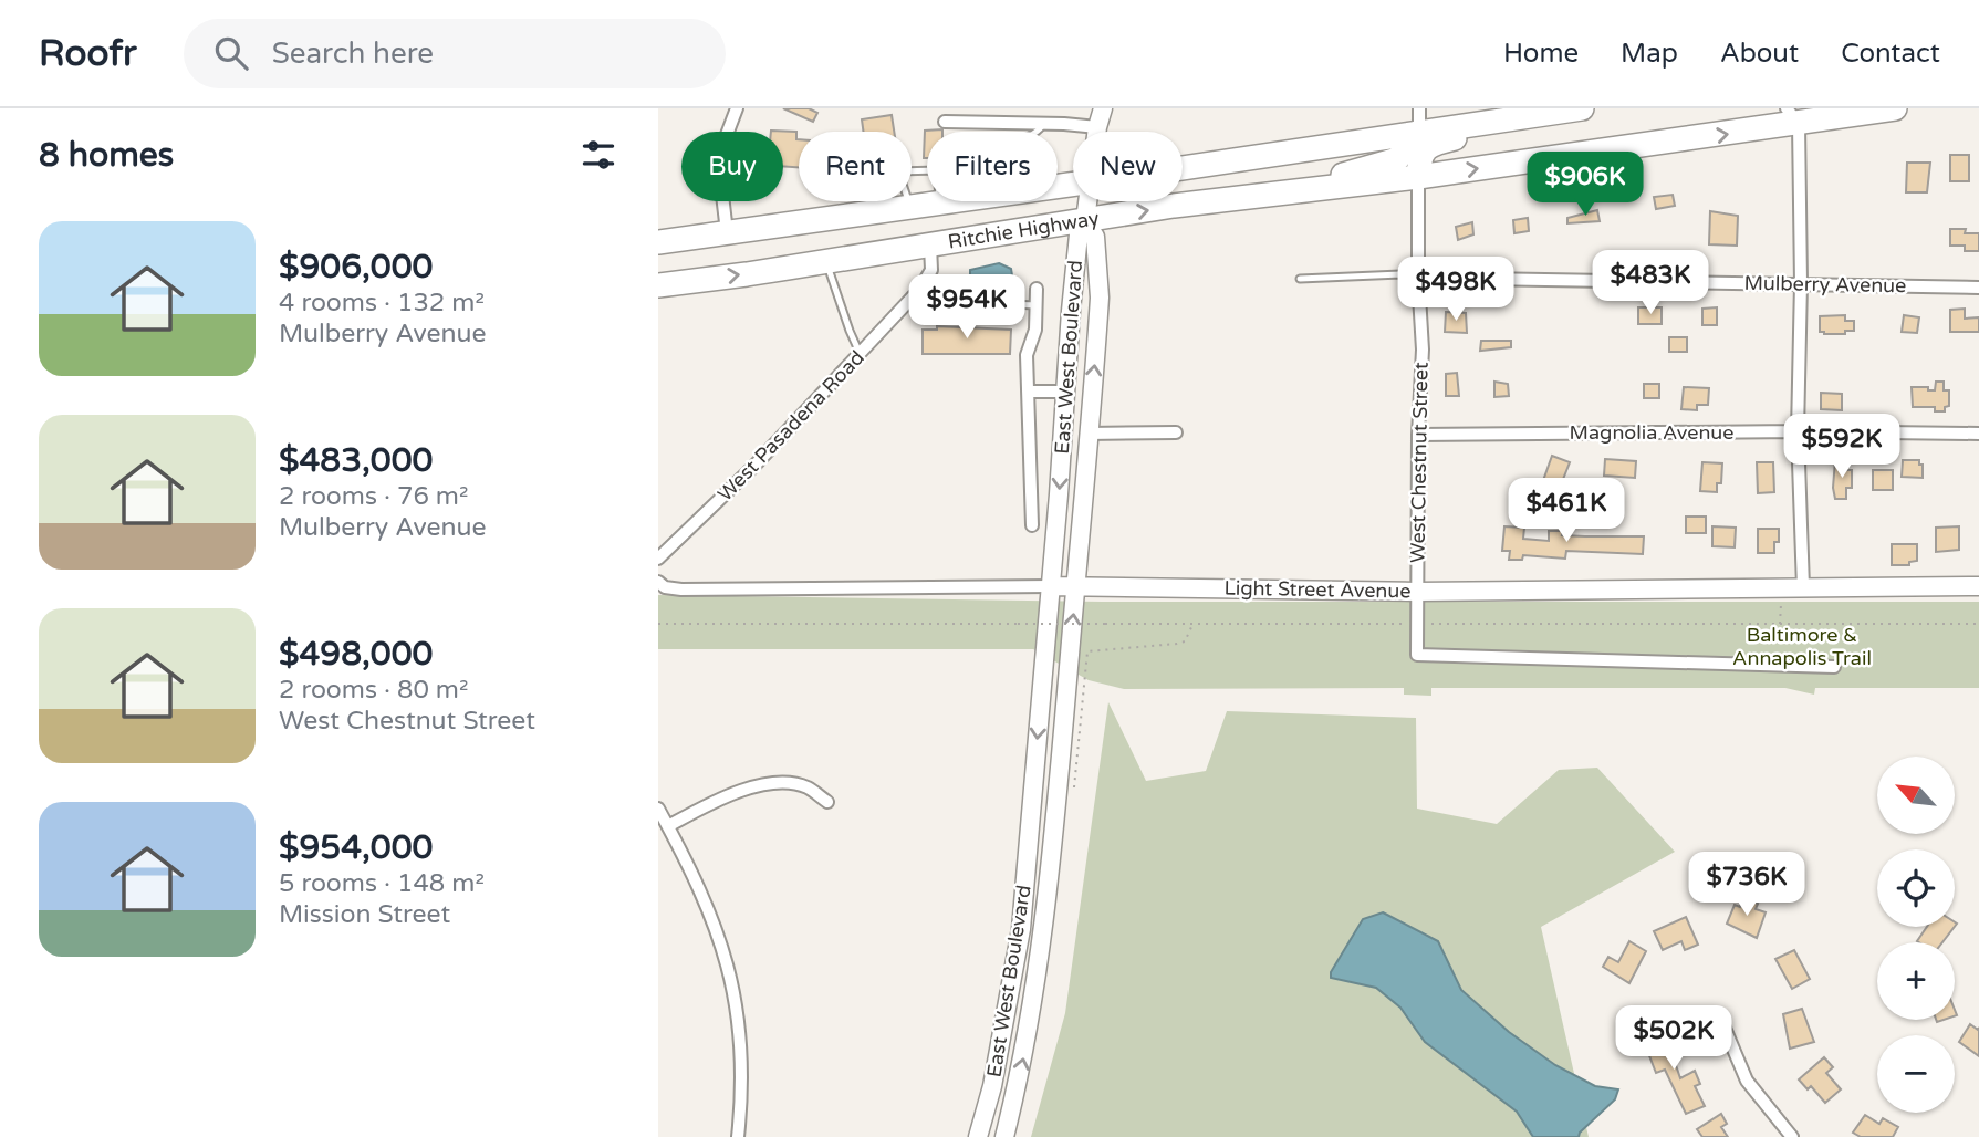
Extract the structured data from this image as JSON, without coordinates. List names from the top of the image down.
{
  "streets": {
    "highway": ["Ritchie Highway"],
    "main road": ["East West Boulevard", "Light Street Avenue"],
    "street": [
      "Mulberry Avenue",
      "West Pasadena Road",
      "Magnolia Avenue",
      "West Chestnut Street"
    ]
  },
  "crossings": [
    ["Ritchie Highway", "East West Boulevard"],
    ["Ritchie Highway", "West Pasadena Road"],
    ["Ritchie Highway", "West Chestnut Street"],
    ["Mulberry Avenue", "West Chestnut Street"],
    ["East West Boulevard", "Light Street Avenue"],
    ["Magnolia Avenue", "West Chestnut Street"],
    ["West Chestnut Street", "Light Street Avenue"]
  ],
  "parks": ["Baltimore & Annapolis Trail"],
  "north": "top left",
  "page": {
    "header": "Roofr",
    "search": "Search here",
    "nav": [
      "Home",
      "Map",
      "About",
      "Contact"
    ],
    "heading": "8 homes",
    "chip": [
      "Buy",
      "Rent",
      "Filters",
      "New"
    ],
    "price": [
      "$906K",
      "$483K",
      "$498K",
      "$954K",
      "$592K",
      "$461K",
      "$736K",
      "$502K"
    ],
    "list": [
      {
        "name": "$906,000",
        "note": "4 rooms · 132 m² · Mulberry Avenue"
      },
      {
        "name": "$483,000",
        "note": "2 rooms · 76 m² · Mulberry Avenue"
      },
      {
        "name": "$498,000",
        "note": "2 rooms · 80 m² · West Chestnut Street"
      },
      {
        "name": "$954,000",
        "note": "5 rooms · 148 m² · Mission Street"
      }
    ],
    "map_buttons": ["+", "−"]
  }
}
